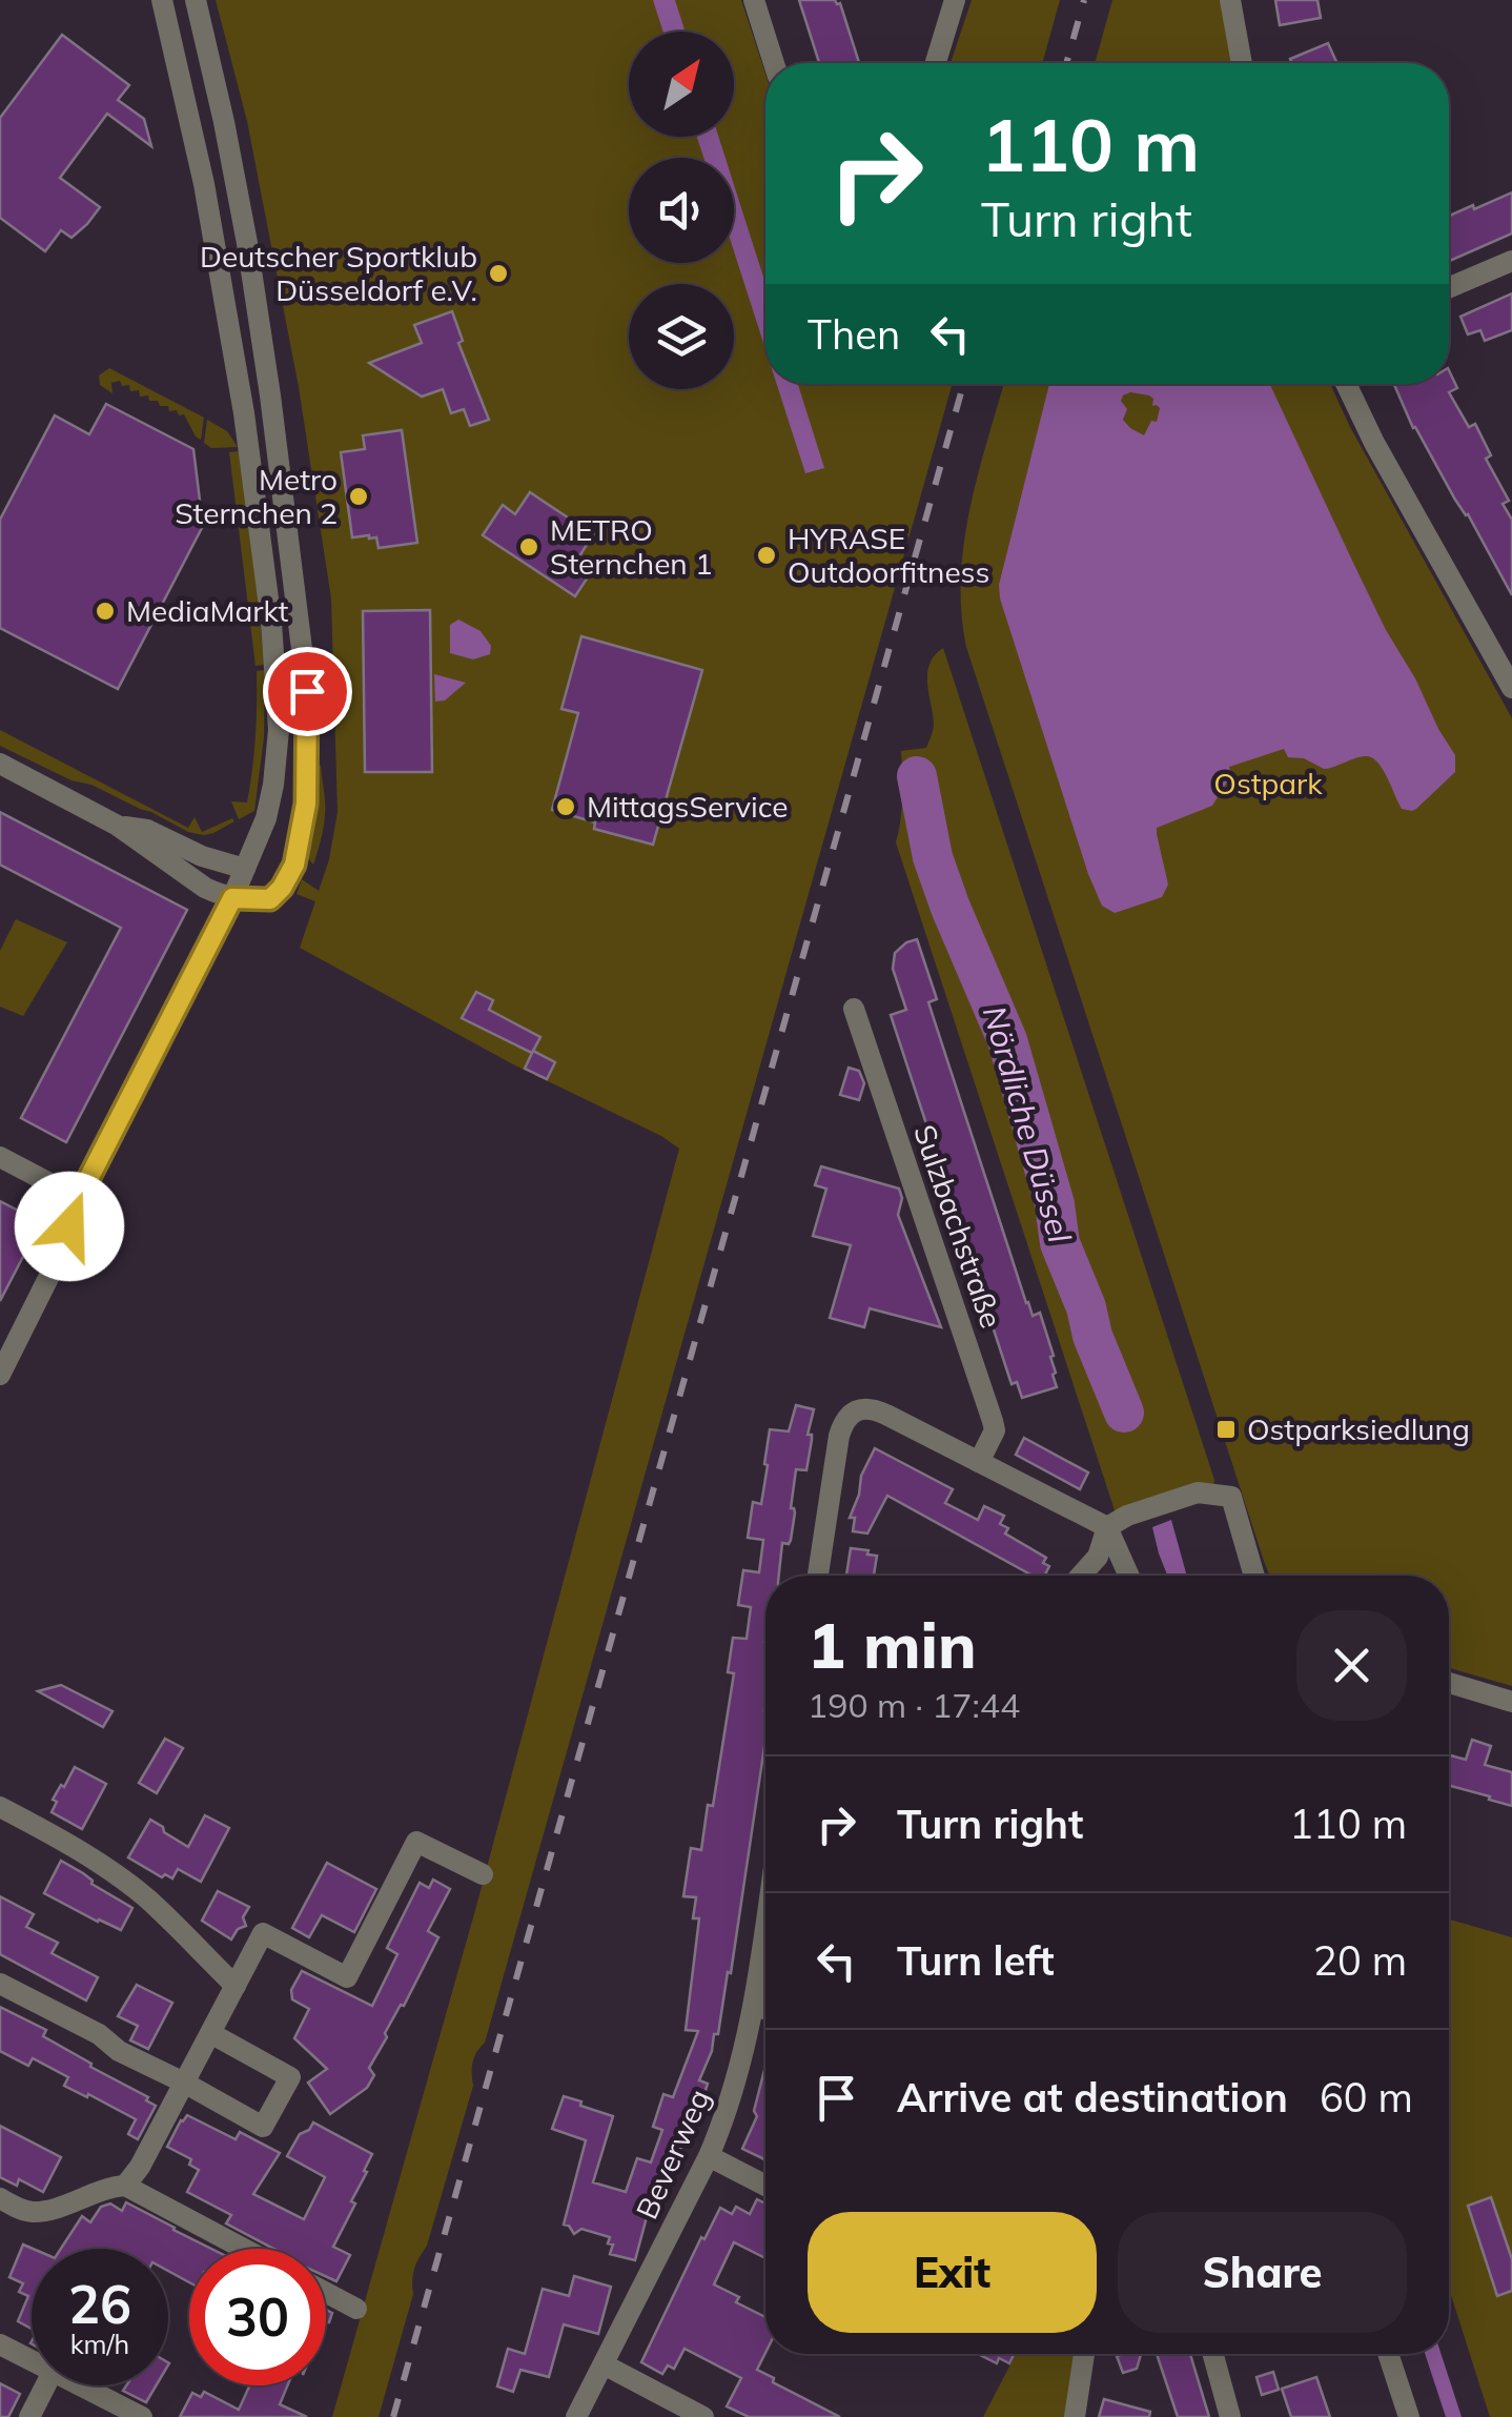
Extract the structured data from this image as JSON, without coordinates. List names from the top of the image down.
{
  "streets": {
    "street": ["Sulzbachstraße", "Beverweg"]
  },
  "water": ["Nördliche Düssel"],
  "parks": ["Ostpark"],
  "places": {
    "other": [
      "Deutscher Sportklub Düsseldorf e.V.",
      "Metro Sternchen 2",
      "METRO Sternchen 1",
      "HYRASE Outdoorfitness",
      "MediaMarkt",
      "MittagsService"
    ],
    "transit": ["Ostparksiedlung"]
  },
  "north": "top right",
  "page": {
    "turn": ["110 m", "Turn right"],
    "then": "Then",
    "heading": ["1 min", "190 m · 17:44"],
    "list": [
      {
        "name": "Turn right",
        "value": "110 m"
      },
      {
        "name": "Turn left",
        "value": "20 m"
      },
      {
        "name": "Arrive at destination",
        "value": "60 m"
      }
    ],
    "buttons": ["Exit", "Share"],
    "speed": "26 km/h",
    "limit": "30"
  }
}
